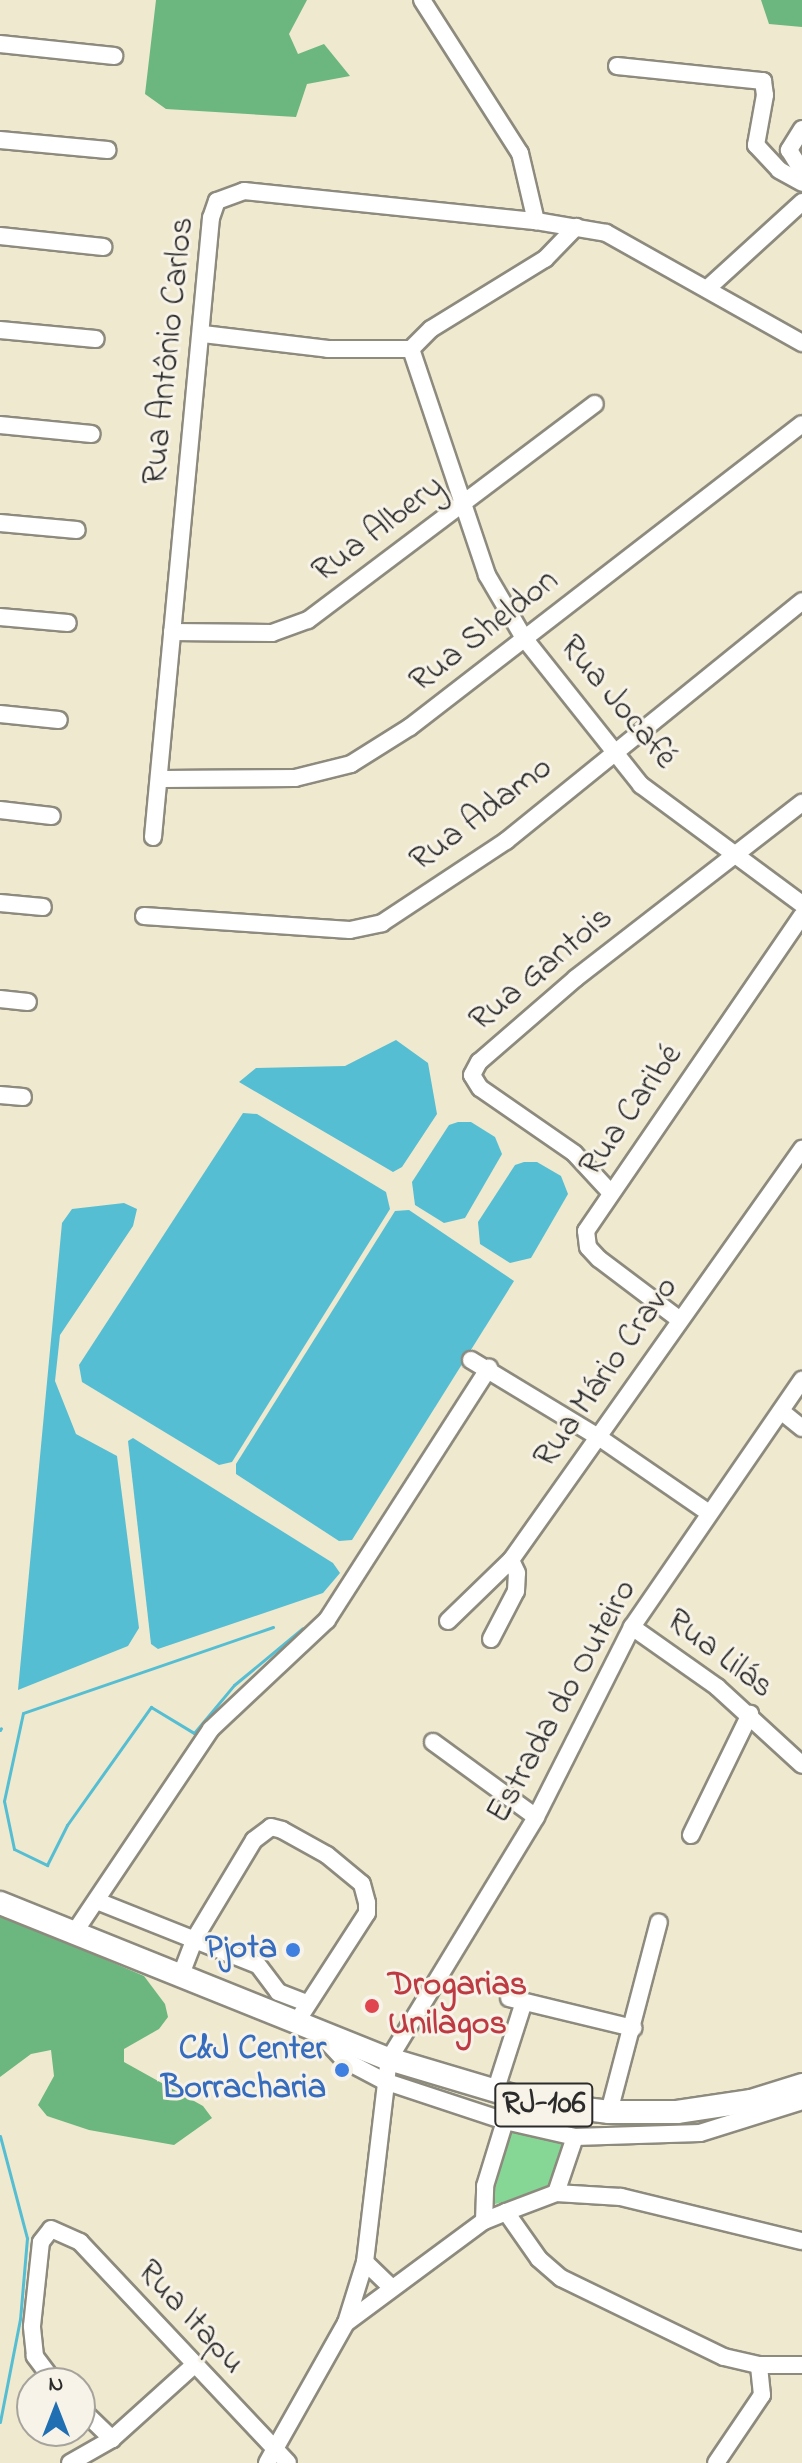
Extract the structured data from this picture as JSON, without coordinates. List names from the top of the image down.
{
  "streets": {
    "highway": ["RJ-106"],
    "street": [
      "Rua Antônio Carlos",
      "Rua Albery",
      "Rua Sheldon",
      "Rua Jocafé",
      "Rua Adamo",
      "Rua Gantois",
      "Rua Caribé",
      "Rua Mário Cravo",
      "Rua Lilás",
      "Estrada do Outeiro",
      "Rua Itapu"
    ]
  },
  "crossings": [
    ["Rua Antônio Carlos", "Rua Albery"],
    ["Rua Antônio Carlos", "Rua Sheldon"],
    ["Rua Albery", "Rua Jocafé"],
    ["Rua Sheldon", "Rua Jocafé"],
    ["Rua Jocafé", "Rua Adamo"],
    ["Rua Jocafé", "Rua Gantois"],
    ["Rua Gantois", "Rua Caribé"],
    ["Rua Caribé", "Rua Mário Cravo"],
    ["Rua Lilás", "Estrada do Outeiro"],
    ["Estrada do Outeiro", "RJ-106"]
  ],
  "places": ["Pjota", "Drogarias Unilagos", "C&J Center Borracharia"],
  "north": "top"
}
